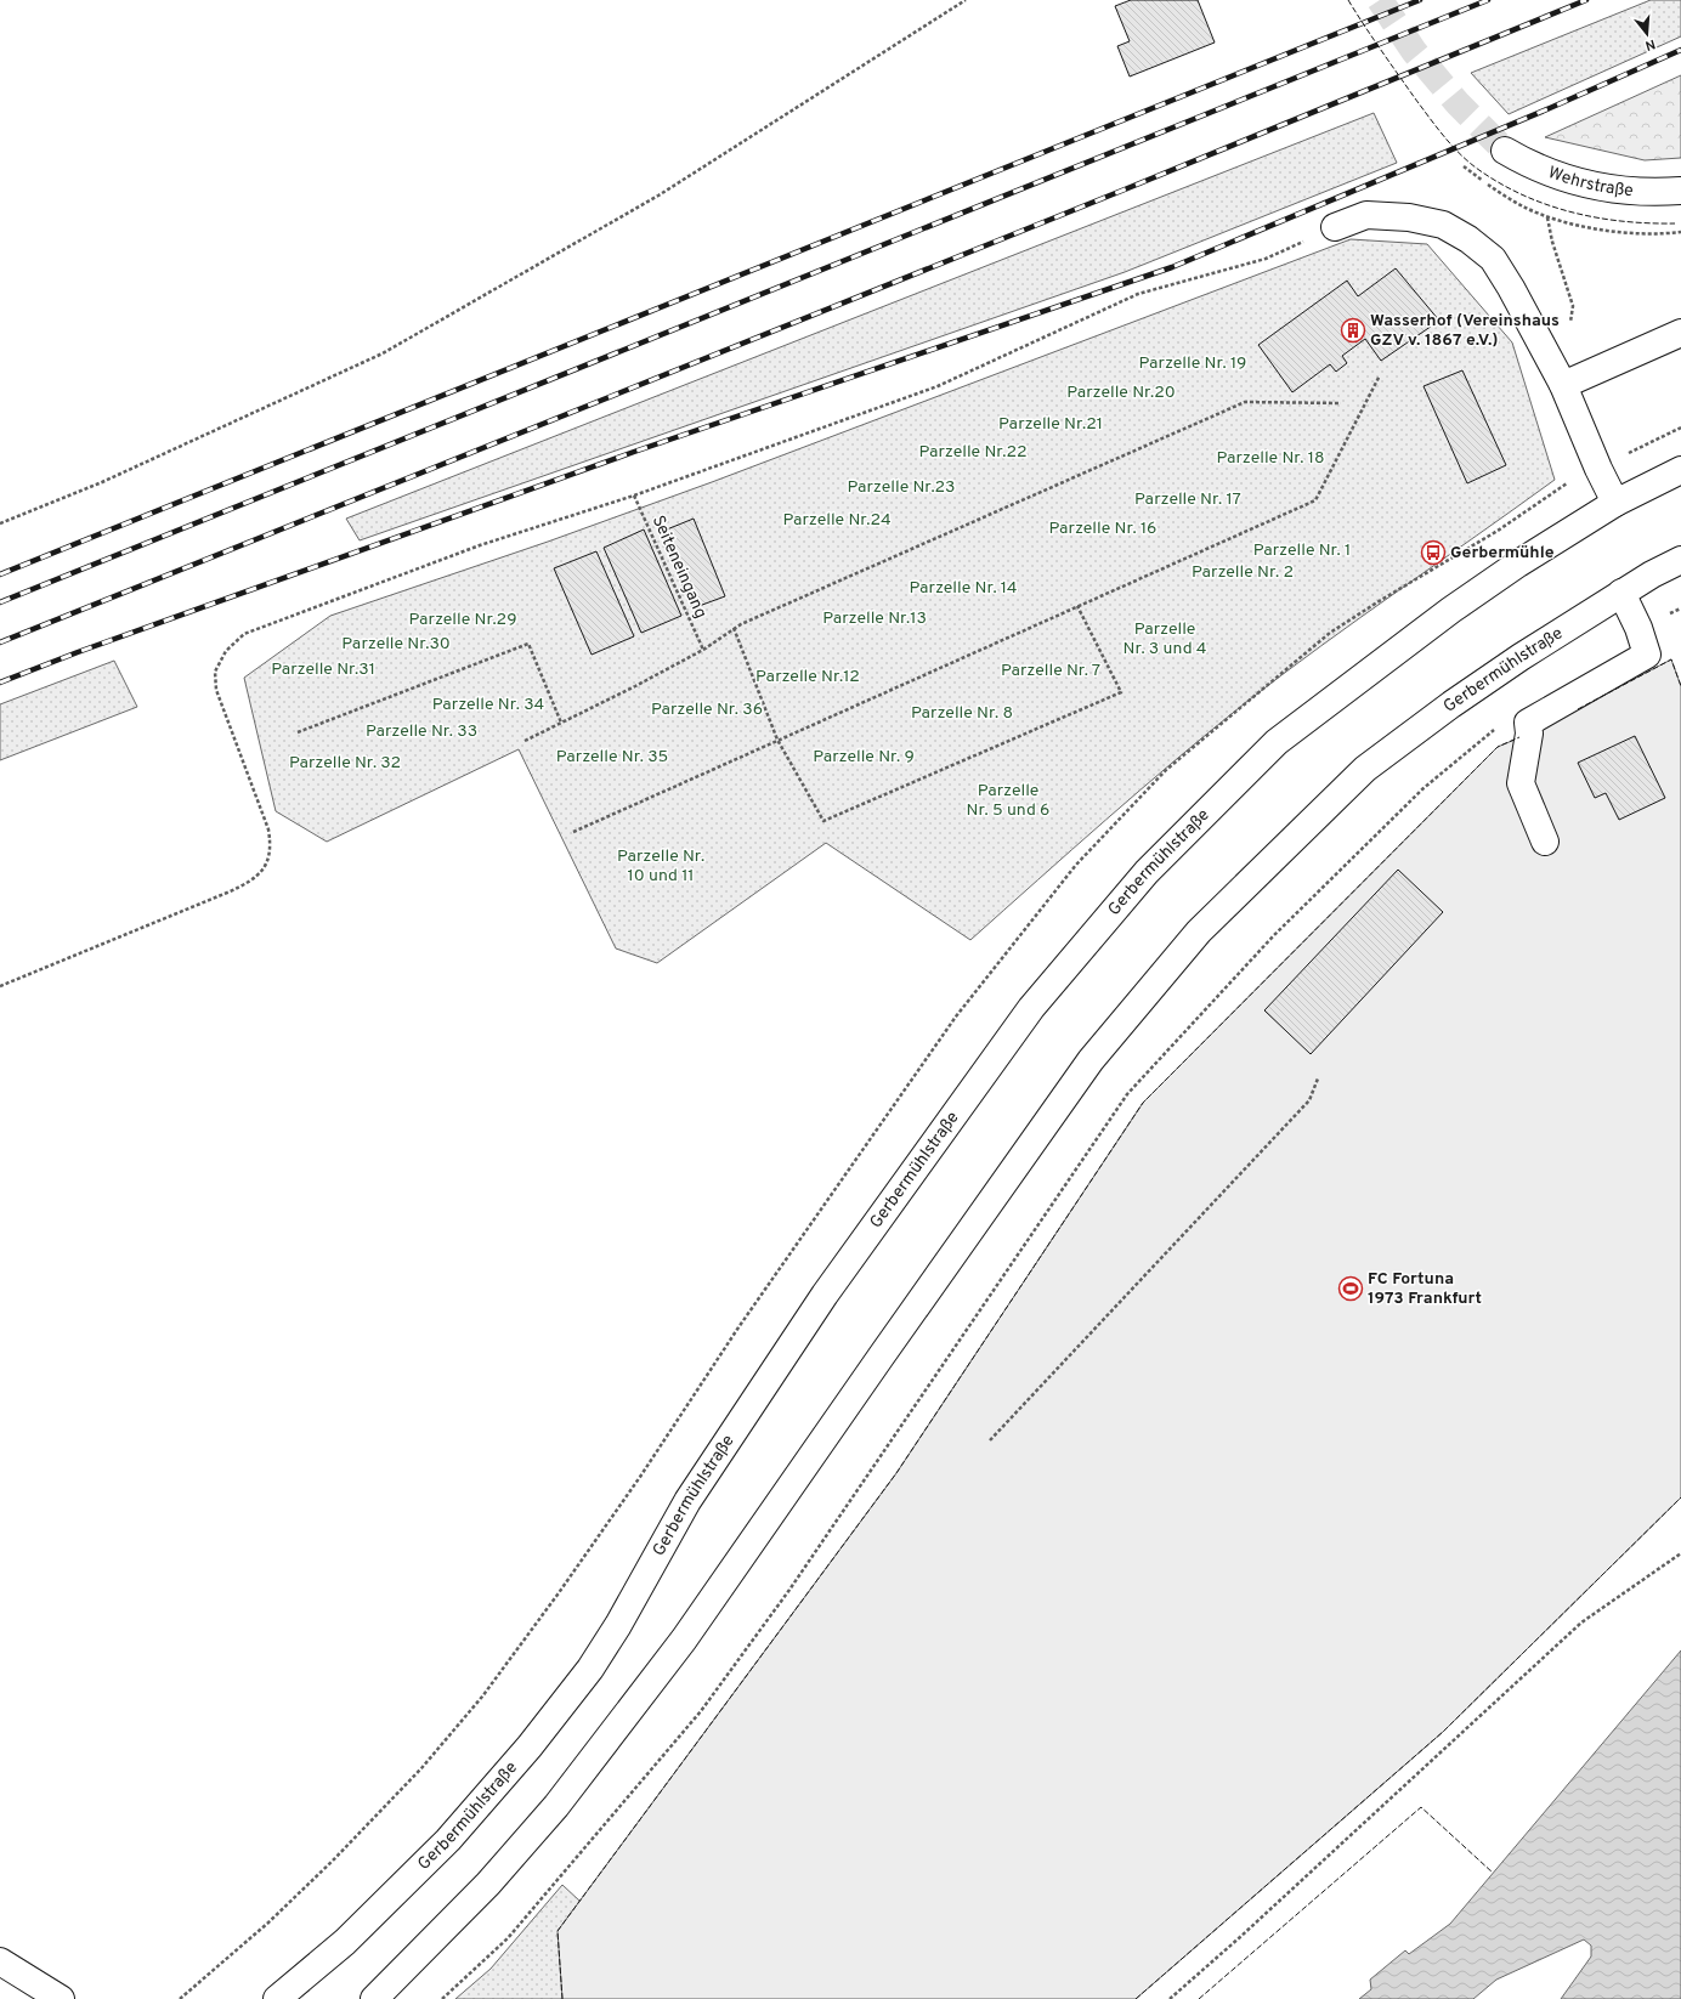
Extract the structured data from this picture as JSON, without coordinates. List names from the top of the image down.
{
  "streets": {
    "main road": ["Wehrstraße", "Gerbermühlstraße"],
    "path": ["Seiteneingang"]
  },
  "parks": [
    "Parzelle Nr. 19",
    "Parzelle Nr.20",
    "Parzelle Nr.21",
    "Parzelle Nr.22",
    "Parzelle Nr. 18",
    "Parzelle Nr.23",
    "Parzelle Nr. 17",
    "Parzelle Nr.24",
    "Parzelle Nr. 16",
    "Parzelle Nr. 1",
    "Parzelle Nr. 2",
    "Parzelle Nr. 14",
    "Parzelle Nr.13",
    "Parzelle Nr.29",
    "Parzelle Nr. 3 und 4",
    "Parzelle Nr.30",
    "Parzelle Nr.31",
    "Parzelle Nr. 7",
    "Parzelle Nr.12",
    "Parzelle Nr. 34",
    "Parzelle Nr. 36",
    "Parzelle Nr. 8",
    "Parzelle Nr. 33",
    "Parzelle Nr. 35",
    "Parzelle Nr. 9",
    "Parzelle Nr. 32",
    "Parzelle Nr. 5 und 6",
    "Parzelle Nr. 10 und 11"
  ],
  "places": {
    "building": ["Wasserhof (Vereinshaus GZV v. 1867 e.V.)"],
    "bus stop": ["Gerbermühle"],
    "sports": ["FC Fortuna 1973 Frankfurt"]
  },
  "north": "bottom"
}
